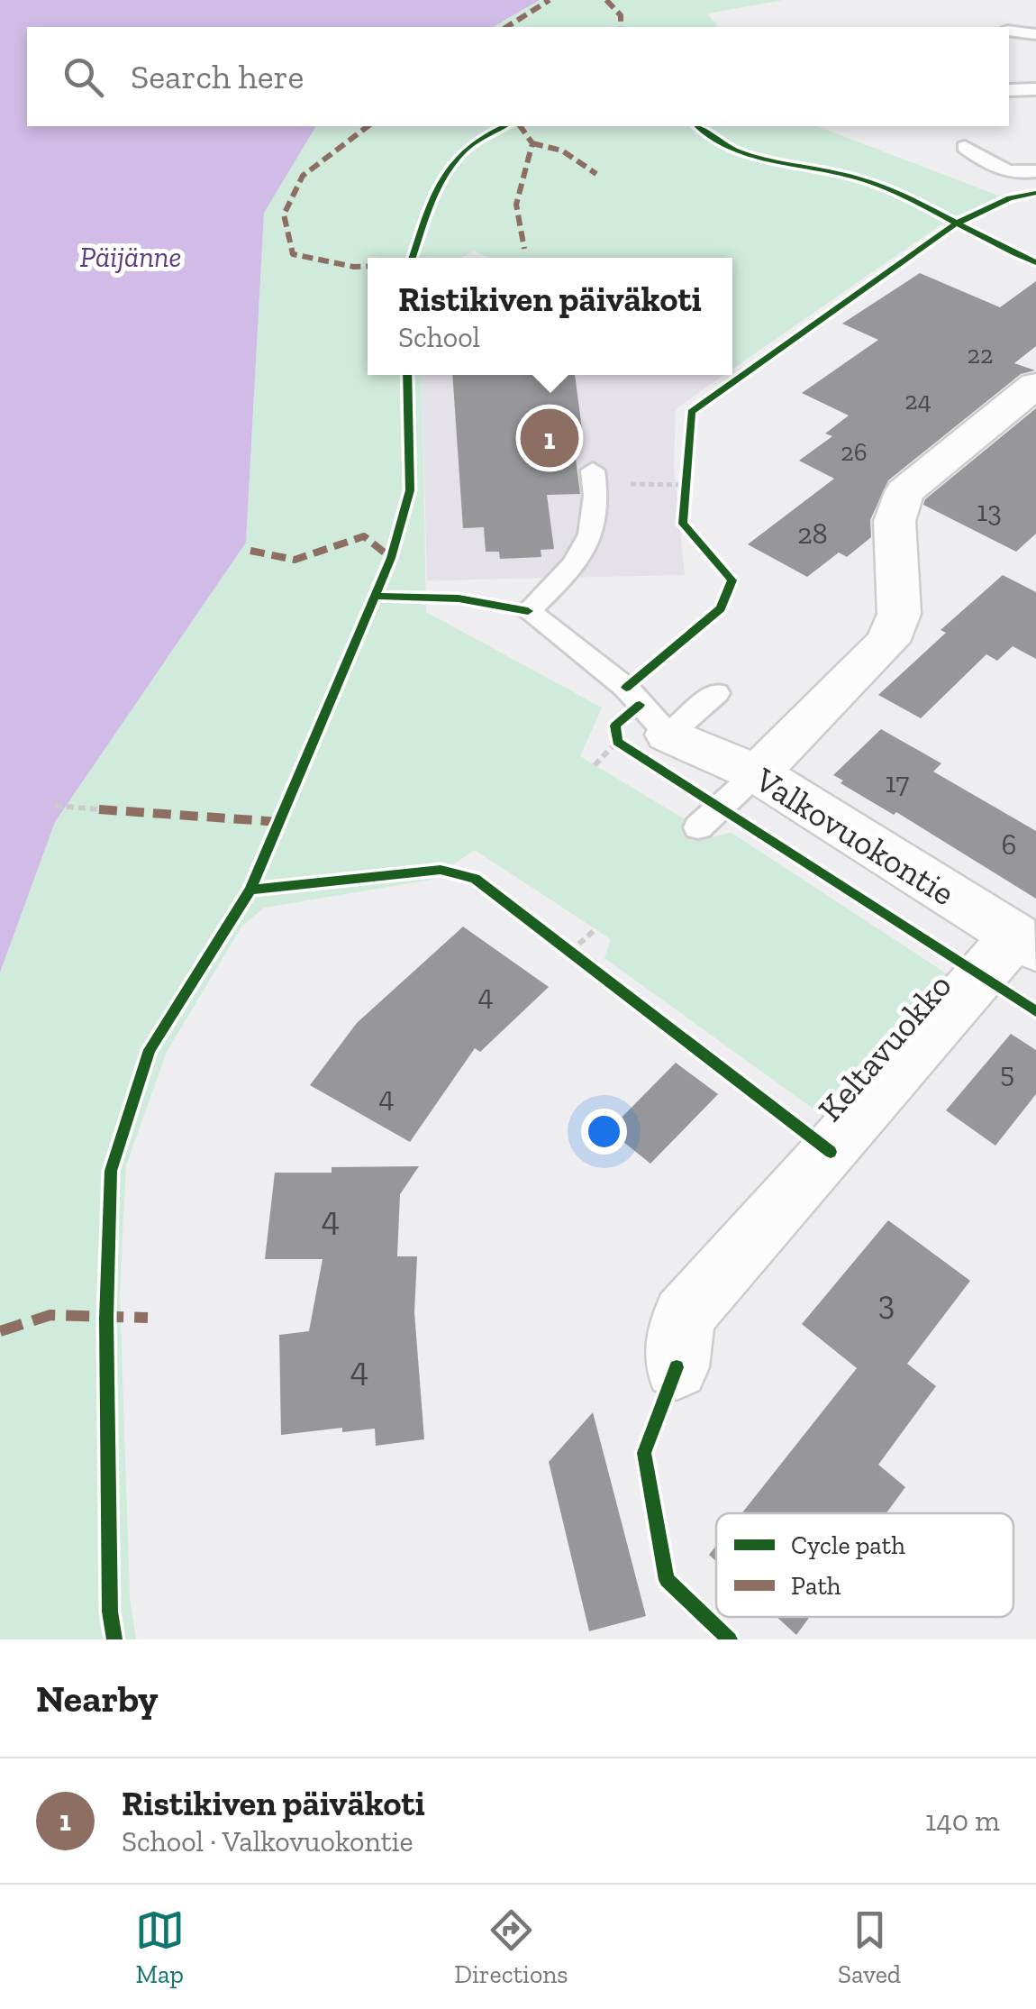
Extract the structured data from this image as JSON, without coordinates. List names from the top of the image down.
{
  "streets": {
    "street": ["Valkovuokontie", "Keltavuokko"]
  },
  "crossings": [
    ["Valkovuokontie", "Keltavuokko"]
  ],
  "water": ["Päijänne"],
  "house_numbers": [
    "22",
    "24",
    "26",
    "13",
    "28",
    "17",
    "6",
    "4",
    "5",
    "4",
    "4",
    "3",
    "4"
  ],
  "legend": ["Cycle path", "Path"],
  "page": {
    "search": "Search here",
    "popup": ["Ristikiven päiväkoti", "School"],
    "pins": "1",
    "heading": "Nearby",
    "list": [
      {
        "mark": "1",
        "name": "Ristikiven päiväkoti",
        "note": "School · Valkovuokontie",
        "value": "140 m"
      }
    ],
    "nav": ["Map", "Directions", "Saved"]
  }
}
